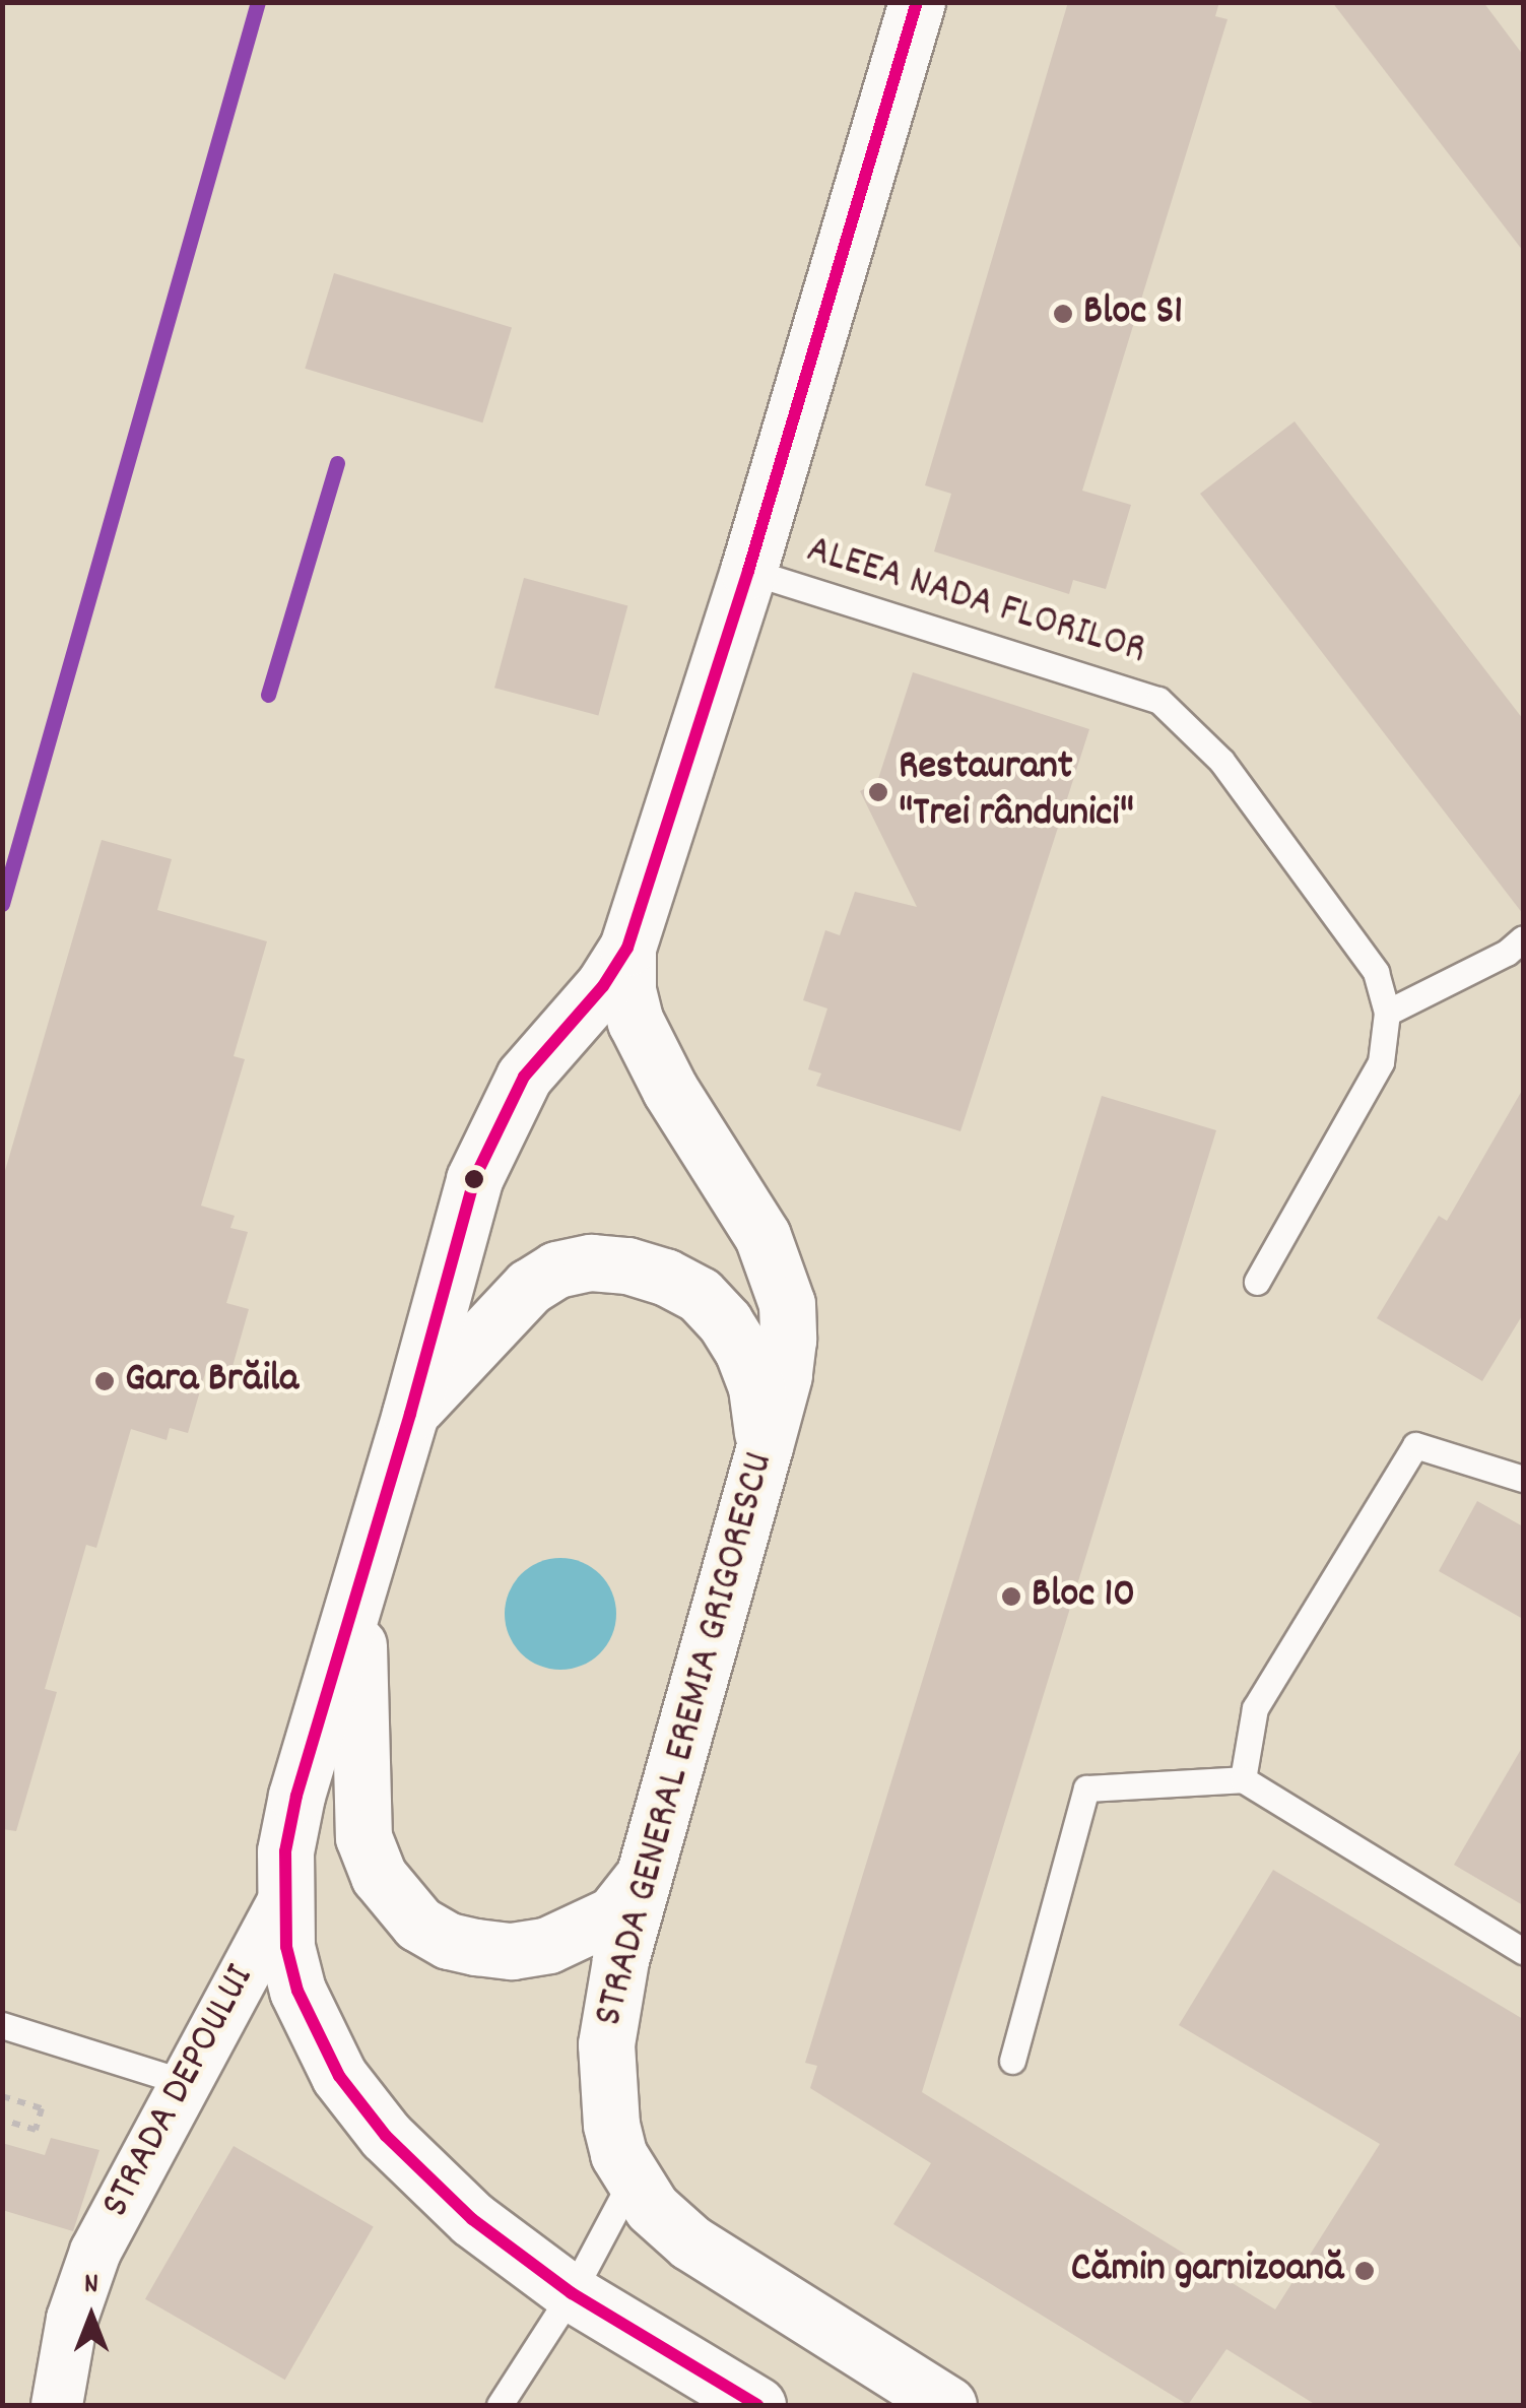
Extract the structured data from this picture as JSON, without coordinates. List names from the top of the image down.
{
  "streets": {
    "street": ["STRADA GENERAL EREMIA GRIGORESCU", "STRADA DEPOULUI"],
    "lane": ["ALEEA NADA FLORILOR"]
  },
  "places": [
    "Bloc S1",
    "Restaurant \"Trei rândunici\"",
    "Gara Brăila",
    "Bloc 10",
    "Cămin garnizoană"
  ],
  "north": "top"
}
